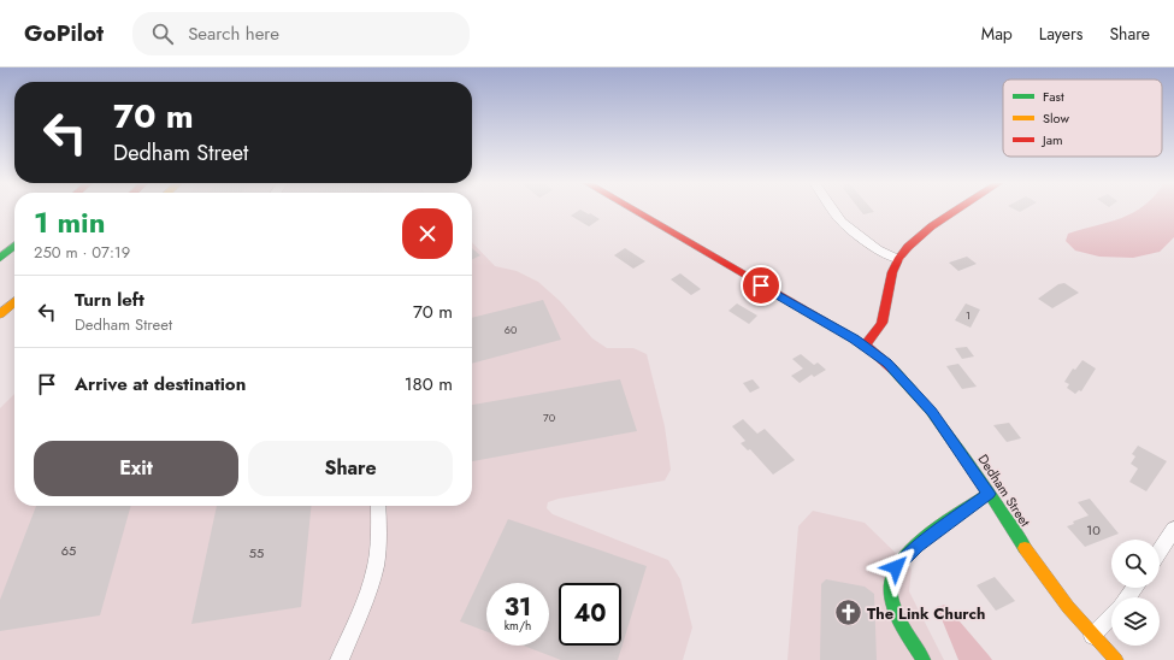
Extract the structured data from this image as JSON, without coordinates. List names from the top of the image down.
{
  "streets": {
    "main road": ["Dedham Street"]
  },
  "places": {
    "church": ["The Link Church"]
  },
  "house_numbers": [
    "1",
    "60",
    "70",
    "10",
    "65",
    "55"
  ],
  "legend": ["Fast", "Slow", "Jam"],
  "page": {
    "header": "GoPilot",
    "search": "Search here",
    "nav": ["Map", "Layers", "Share"],
    "turn": ["70 m", "Dedham Street"],
    "heading": ["1 min", "250 m · 07:19"],
    "list": [
      {
        "name": "Turn left",
        "note": "Dedham Street",
        "value": "70 m"
      },
      {
        "name": "Arrive at destination",
        "value": "180 m"
      }
    ],
    "buttons": ["Exit", "Share"],
    "speed": "31 km/h",
    "limit": "40"
  }
}
